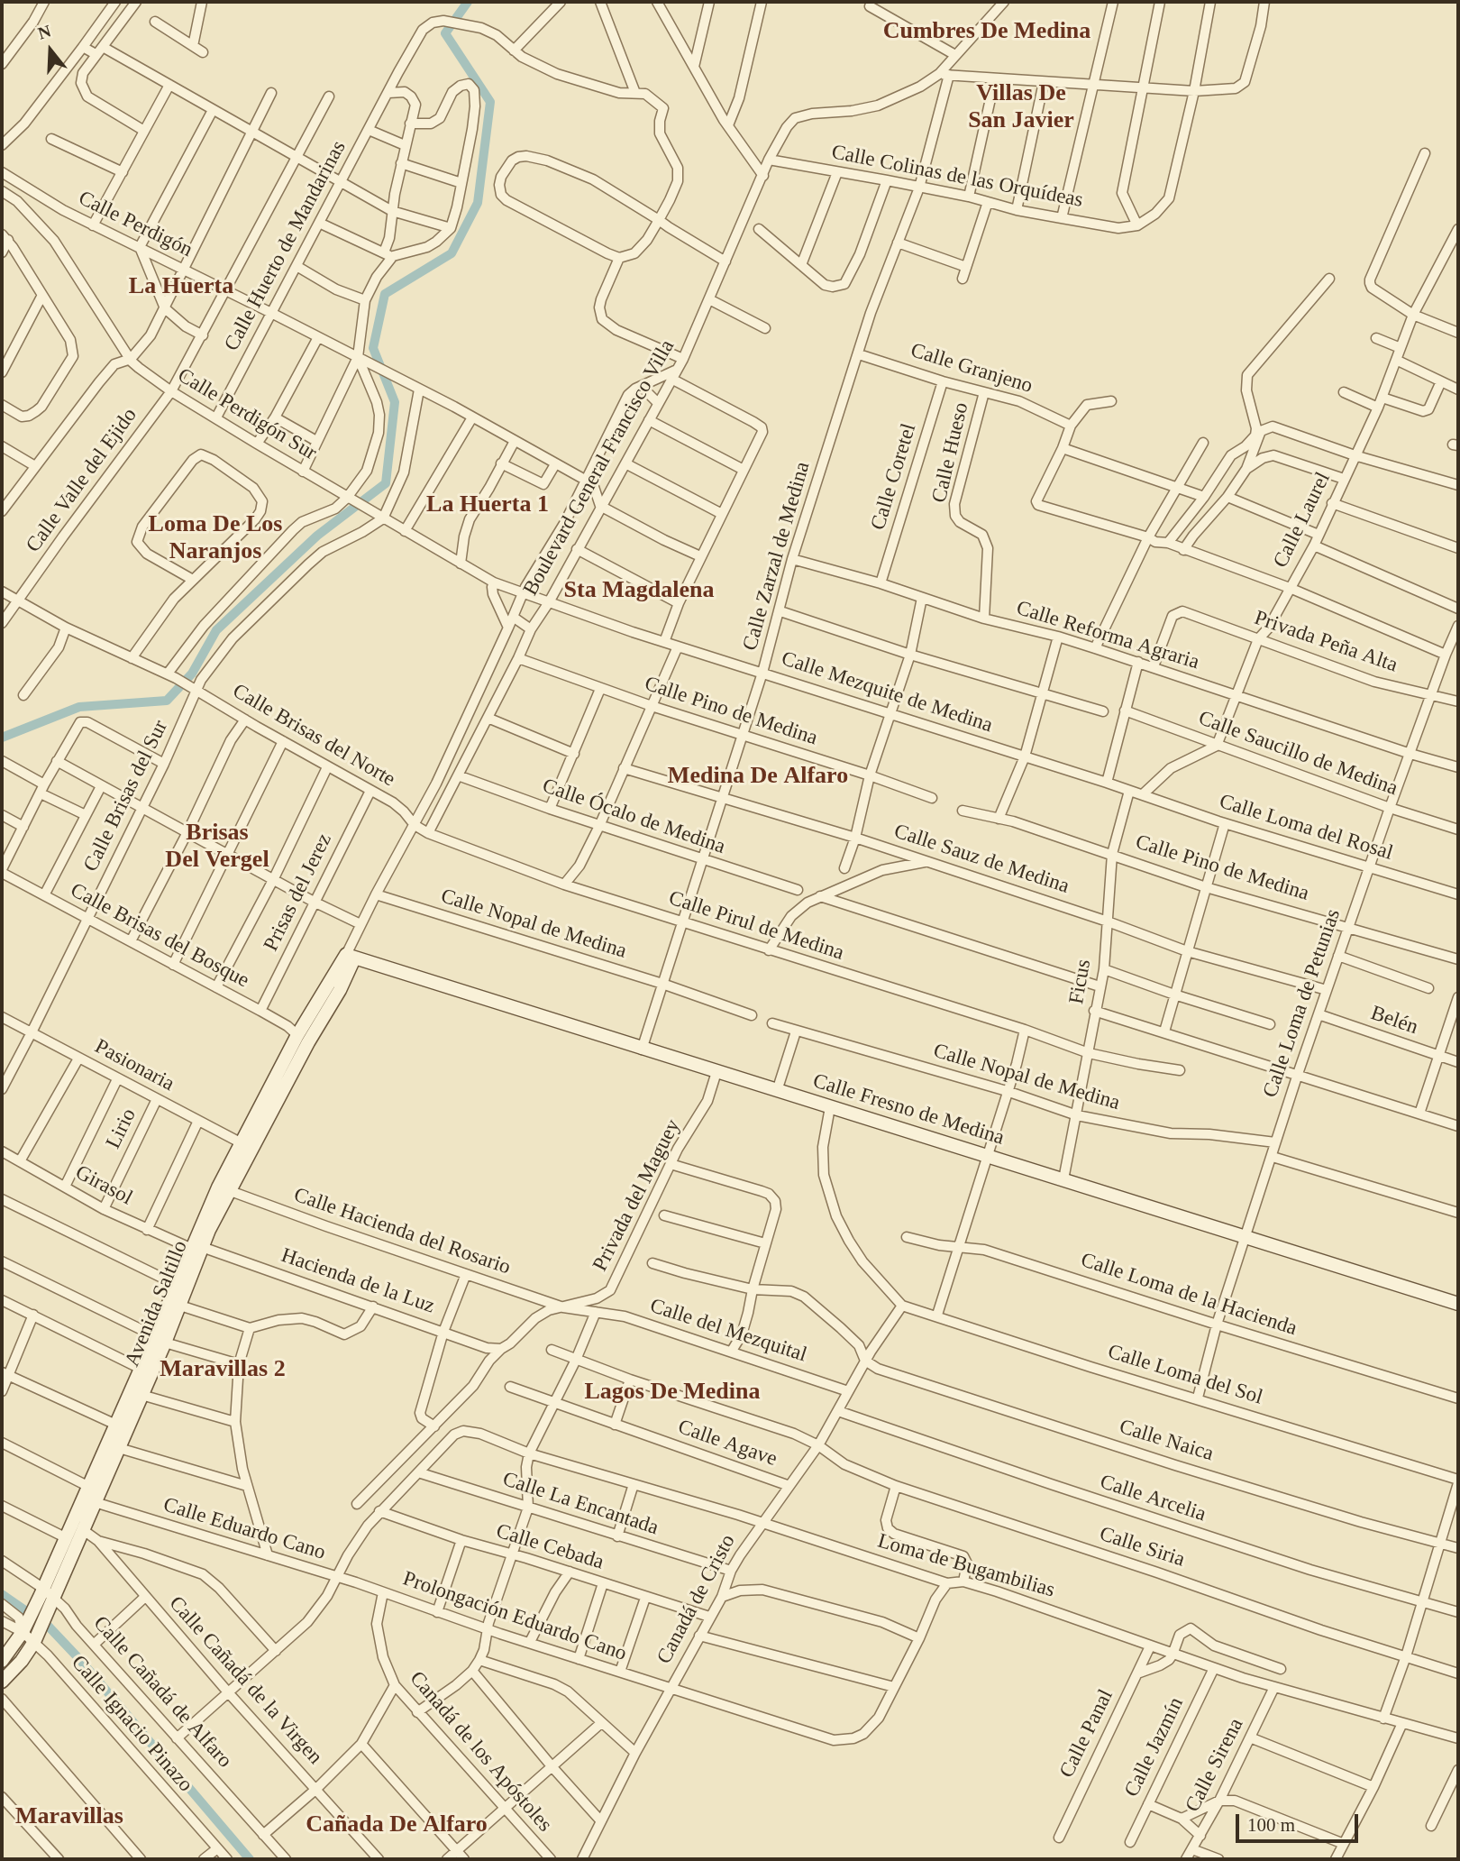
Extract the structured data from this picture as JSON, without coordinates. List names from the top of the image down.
{
  "streets": {
    "street": [
      "Calle Colinas de las Orquídeas",
      "Calle Perdigón",
      "Calle Huerto de Mandarinas",
      "Calle Granjeno",
      "Calle Perdigón Sur",
      "Calle Hueso",
      "Boulevard General Francisco Villa",
      "Calle Coretel",
      "Calle Valle del Ejido",
      "Calle Laurel",
      "Calle Zarzal de Medina",
      "Calle Reforma Agraria",
      "Privada Peña Alta",
      "Calle Mezquite de Medina",
      "Calle Pino de Medina",
      "Calle Brisas del Norte",
      "Calle Saucillo de Medina",
      "Calle Brisas del Sur",
      "Calle Ócalo de Medina",
      "Calle Loma del Rosal",
      "Calle Sauz de Medina",
      "Prisas del Jerez",
      "Calle Nopal de Medina",
      "Calle Pirul de Medina",
      "Calle Brisas del Bosque",
      "Ficus",
      "Calle Loma de Petunias",
      "Belén",
      "Pasionaria",
      "Calle Fresno de Medina",
      "Lirio",
      "Girasol",
      "Privada del Maguey",
      "Calle Hacienda del Rosario",
      "Hacienda de la Luz",
      "Calle Loma de la Hacienda",
      "Avenida Saltillo",
      "Calle del Mezquital",
      "Calle Loma del Sol",
      "Calle Naica",
      "Calle Agave",
      "Calle Arcelia",
      "Calle La Encantada",
      "Calle Eduardo Cano",
      "Calle Cebada",
      "Calle Siria",
      "Loma de Bugambilias",
      "Canadá de Cristo",
      "Prolongación Eduardo Cano",
      "Calle Cañadá de la Virgen",
      "Calle Cañadá de Alfaro",
      "Calle Ignacio Pinazo",
      "Calle Panal",
      "Calle Jazmín",
      "Canadá de los Apóstoles",
      "Calle Sirena"
    ]
  },
  "crossings": [
    ["Calle Colinas de las Orquídeas", "Boulevard General Francisco Villa"],
    ["Calle Colinas de las Orquídeas", "Calle Zarzal de Medina"],
    ["Calle Perdigón", "Calle Huerto de Mandarinas"],
    ["Calle Perdigón", "Calle Valle del Ejido"],
    ["Calle Perdigón", "Avenida Saltillo"],
    ["Calle Huerto de Mandarinas", "Calle Perdigón Sur"],
    ["Calle Granjeno", "Calle Hueso"],
    ["Calle Granjeno", "Calle Coretel"],
    ["Calle Granjeno", "Calle Zarzal de Medina"],
    ["Calle Perdigón Sur", "Calle Valle del Ejido"],
    ["Calle Perdigón Sur", "Calle Brisas del Sur"],
    ["Calle Hueso", "Calle Reforma Agraria"],
    ["Boulevard General Francisco Villa", "Calle Zarzal de Medina"],
    ["Boulevard General Francisco Villa", "Calle Mezquite de Medina"],
    ["Boulevard General Francisco Villa", "Calle Pino de Medina"],
    ["Boulevard General Francisco Villa", "Calle Ócalo de Medina"],
    ["Boulevard General Francisco Villa", "Calle Pirul de Medina"],
    ["Calle Coretel", "Calle Reforma Agraria"],
    ["Calle Valle del Ejido", "Calle Brisas del Norte"],
    ["Calle Laurel", "Calle Reforma Agraria"],
    ["Calle Laurel", "Privada Peña Alta"],
    ["Calle Laurel", "Calle Saucillo de Medina"],
    ["Calle Zarzal de Medina", "Calle Reforma Agraria"],
    ["Calle Zarzal de Medina", "Calle Mezquite de Medina"],
    ["Calle Zarzal de Medina", "Calle Pino de Medina"],
    ["Calle Zarzal de Medina", "Calle Ócalo de Medina"],
    ["Calle Zarzal de Medina", "Calle Sauz de Medina"],
    ["Calle Zarzal de Medina", "Calle Nopal de Medina"],
    ["Calle Zarzal de Medina", "Calle Pirul de Medina"],
    ["Calle Zarzal de Medina", "Calle Fresno de Medina"],
    ["Calle Reforma Agraria", "Privada Peña Alta"],
    ["Calle Reforma Agraria", "Calle Loma de Petunias"],
    ["Privada Peña Alta", "Calle Loma de Petunias"],
    ["Calle Mezquite de Medina", "Calle Loma del Rosal"],
    ["Calle Mezquite de Medina", "Ficus"],
    ["Calle Pino de Medina", "Ficus"],
    ["Calle Pino de Medina", "Calle Loma de Petunias"],
    ["Calle Brisas del Norte", "Calle Brisas del Sur"],
    ["Calle Brisas del Norte", "Prisas del Jerez"],
    ["Calle Brisas del Norte", "Calle Pirul de Medina"],
    ["Calle Brisas del Norte", "Avenida Saltillo"],
    ["Calle Saucillo de Medina", "Calle Loma de Petunias"],
    ["Calle Brisas del Sur", "Calle Brisas del Bosque"],
    ["Calle Brisas del Sur", "Pasionaria"],
    ["Calle Loma del Rosal", "Calle Loma de Petunias"],
    ["Calle Sauz de Medina", "Ficus"],
    ["Calle Sauz de Medina", "Calle Loma de Petunias"],
    ["Prisas del Jerez", "Calle Brisas del Bosque"],
    ["Calle Nopal de Medina", "Ficus"],
    ["Calle Nopal de Medina", "Calle Loma de Petunias"],
    ["Calle Nopal de Medina", "Avenida Saltillo"],
    ["Calle Pirul de Medina", "Ficus"],
    ["Calle Pirul de Medina", "Avenida Saltillo"],
    ["Calle Brisas del Bosque", "Avenida Saltillo"],
    ["Ficus", "Calle Fresno de Medina"],
    ["Calle Loma de Petunias", "Belén"],
    ["Calle Loma de Petunias", "Calle Fresno de Medina"],
    ["Calle Loma de Petunias", "Calle Loma de la Hacienda"],
    ["Calle Loma de Petunias", "Calle Loma del Sol"],
    ["Pasionaria", "Lirio"],
    ["Pasionaria", "Avenida Saltillo"],
    ["Calle Fresno de Medina", "Privada del Maguey"],
    ["Calle Fresno de Medina", "Avenida Saltillo"],
    ["Lirio", "Girasol"],
    ["Girasol", "Hacienda de la Luz"],
    ["Girasol", "Avenida Saltillo"],
    ["Privada del Maguey", "Calle Hacienda del Rosario"],
    ["Calle Hacienda del Rosario", "Avenida Saltillo"],
    ["Calle Hacienda del Rosario", "Calle del Mezquital"],
    ["Hacienda de la Luz", "Avenida Saltillo"],
    ["Avenida Saltillo", "Calle Eduardo Cano"],
    ["Avenida Saltillo", "Calle Cañadá de la Virgen"],
    ["Avenida Saltillo", "Calle Cañadá de Alfaro"],
    ["Avenida Saltillo", "Calle Ignacio Pinazo"],
    ["Calle del Mezquital", "Canadá de Cristo"],
    ["Calle Loma del Sol", "Canadá de Cristo"],
    ["Calle Naica", "Canadá de Cristo"],
    ["Calle Agave", "Canadá de Cristo"],
    ["Calle Arcelia", "Canadá de Cristo"],
    ["Calle La Encantada", "Loma de Bugambilias"],
    ["Calle La Encantada", "Canadá de Cristo"],
    ["Calle Eduardo Cano", "Prolongación Eduardo Cano"],
    ["Calle Eduardo Cano", "Canadá de los Apóstoles"],
    ["Calle Cebada", "Canadá de Cristo"],
    ["Calle Siria", "Canadá de Cristo"],
    ["Loma de Bugambilias", "Canadá de Cristo"],
    ["Loma de Bugambilias", "Calle Panal"],
    ["Loma de Bugambilias", "Calle Jazmín"],
    ["Loma de Bugambilias", "Calle Sirena"],
    ["Canadá de Cristo", "Prolongación Eduardo Cano"],
    ["Prolongación Eduardo Cano", "Canadá de los Apóstoles"]
  ],
  "districts": [
    "Cumbres De Medina",
    "Villas De San Javier",
    "La Huerta",
    "La Huerta 1",
    "Loma De Los Naranjos",
    "Sta Magdalena",
    "Medina De Alfaro",
    "Brisas Del Vergel",
    "Maravillas 2",
    "Lagos De Medina",
    "Maravillas",
    "Cañada De Alfaro"
  ],
  "scale_bar": "100 m",
  "north": "top"
}
